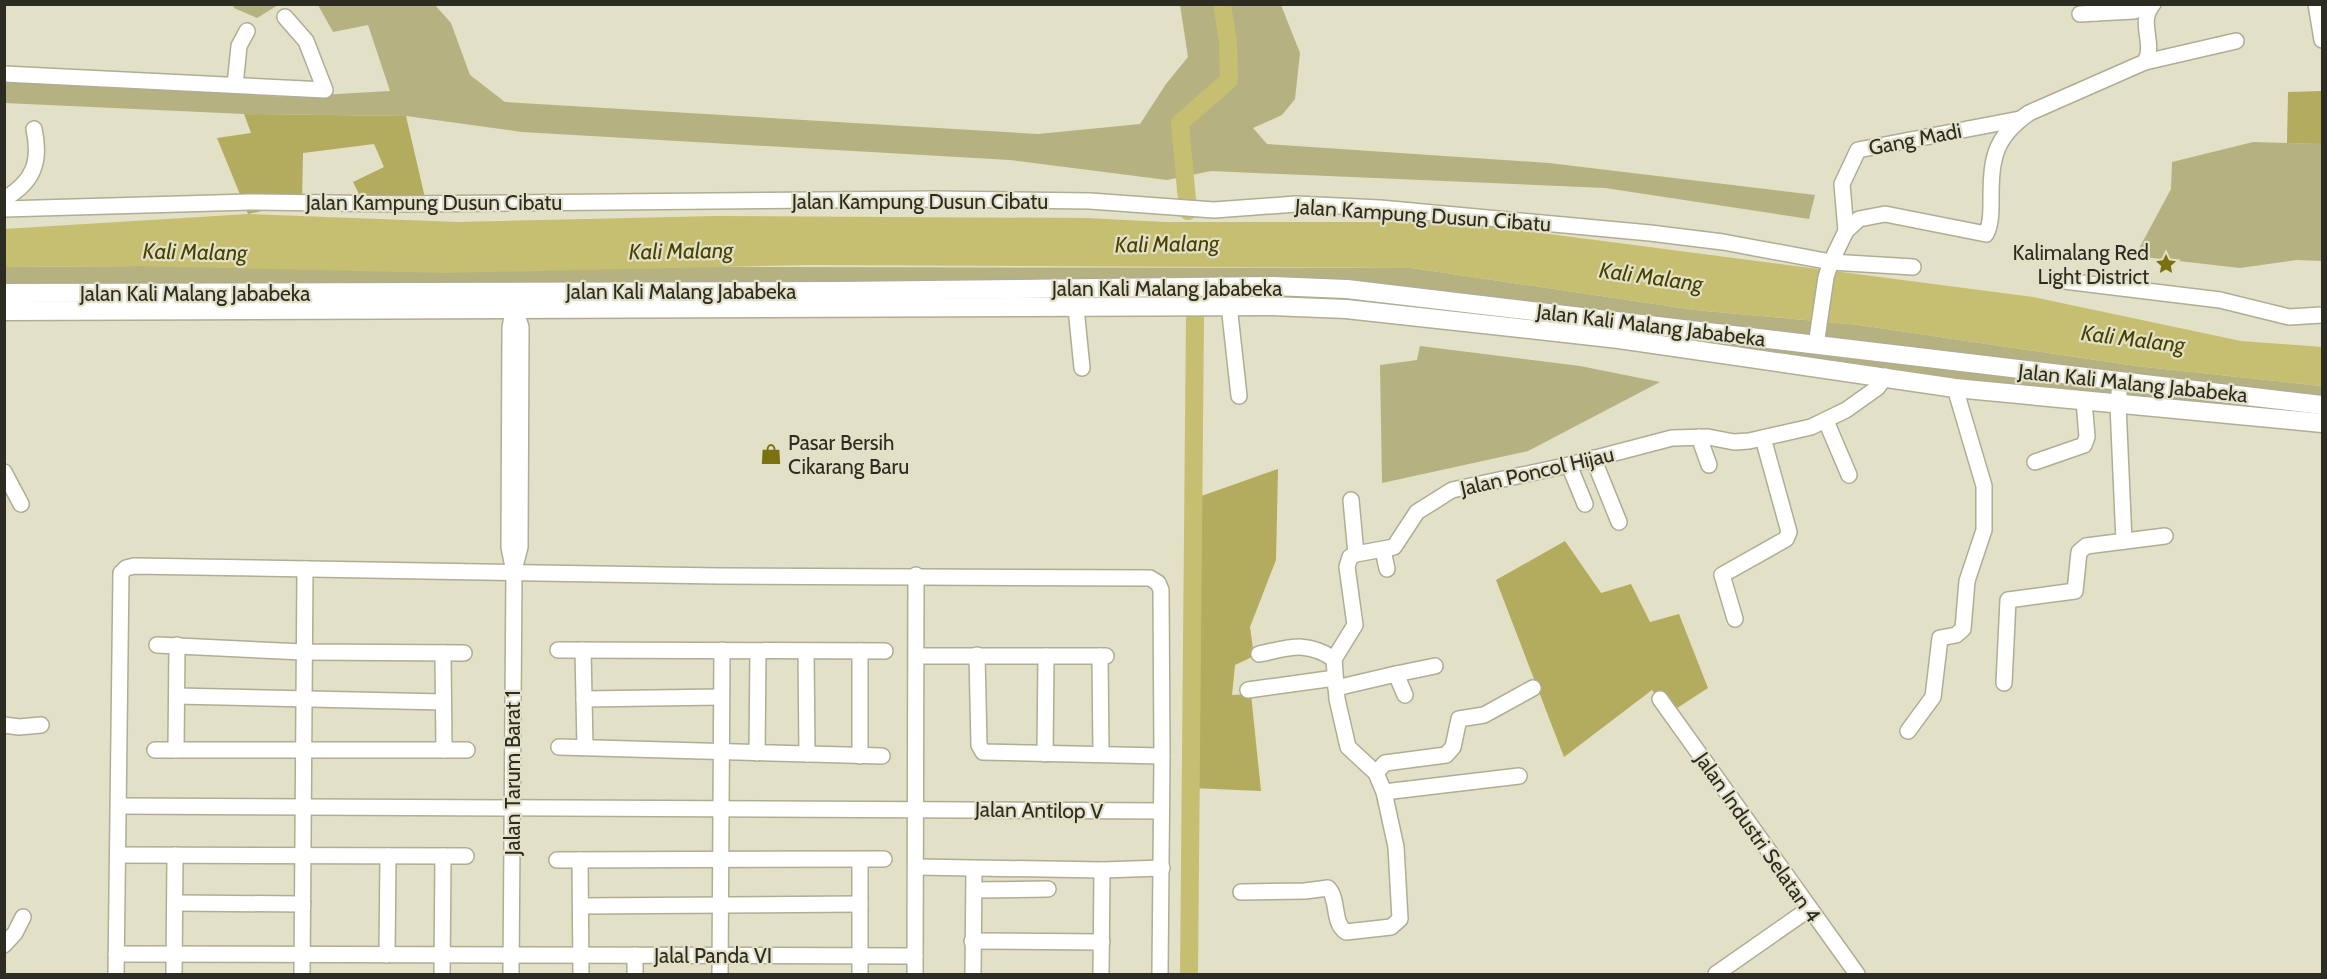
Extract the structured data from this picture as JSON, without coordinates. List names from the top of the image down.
{
  "streets": {
    "main road": ["Jalan Kali Malang Jababeka"],
    "street": [
      "Gang Madi",
      "Jalan Kampung Dusun Cibatu",
      "Jalan Poncol Hijau",
      "Jalan Tarum Barat 1",
      "Jalan Antilop V",
      "Jalan Industri Selatan 4",
      "Jalal Panda VI"
    ]
  },
  "crossings": [
    ["Jalan Kali Malang Jababeka", "Jalan Poncol Hijau"],
    ["Jalan Kali Malang Jababeka", "Jalan Tarum Barat 1"],
    ["Jalan Tarum Barat 1", "Jalan Antilop V"],
    ["Jalan Tarum Barat 1", "Jalal Panda VI"]
  ],
  "water": ["Kali Malang"],
  "places": {
    "place": ["Kalimalang Red Light District"],
    "shop": ["Pasar Bersih Cikarang Baru"]
  }
}
